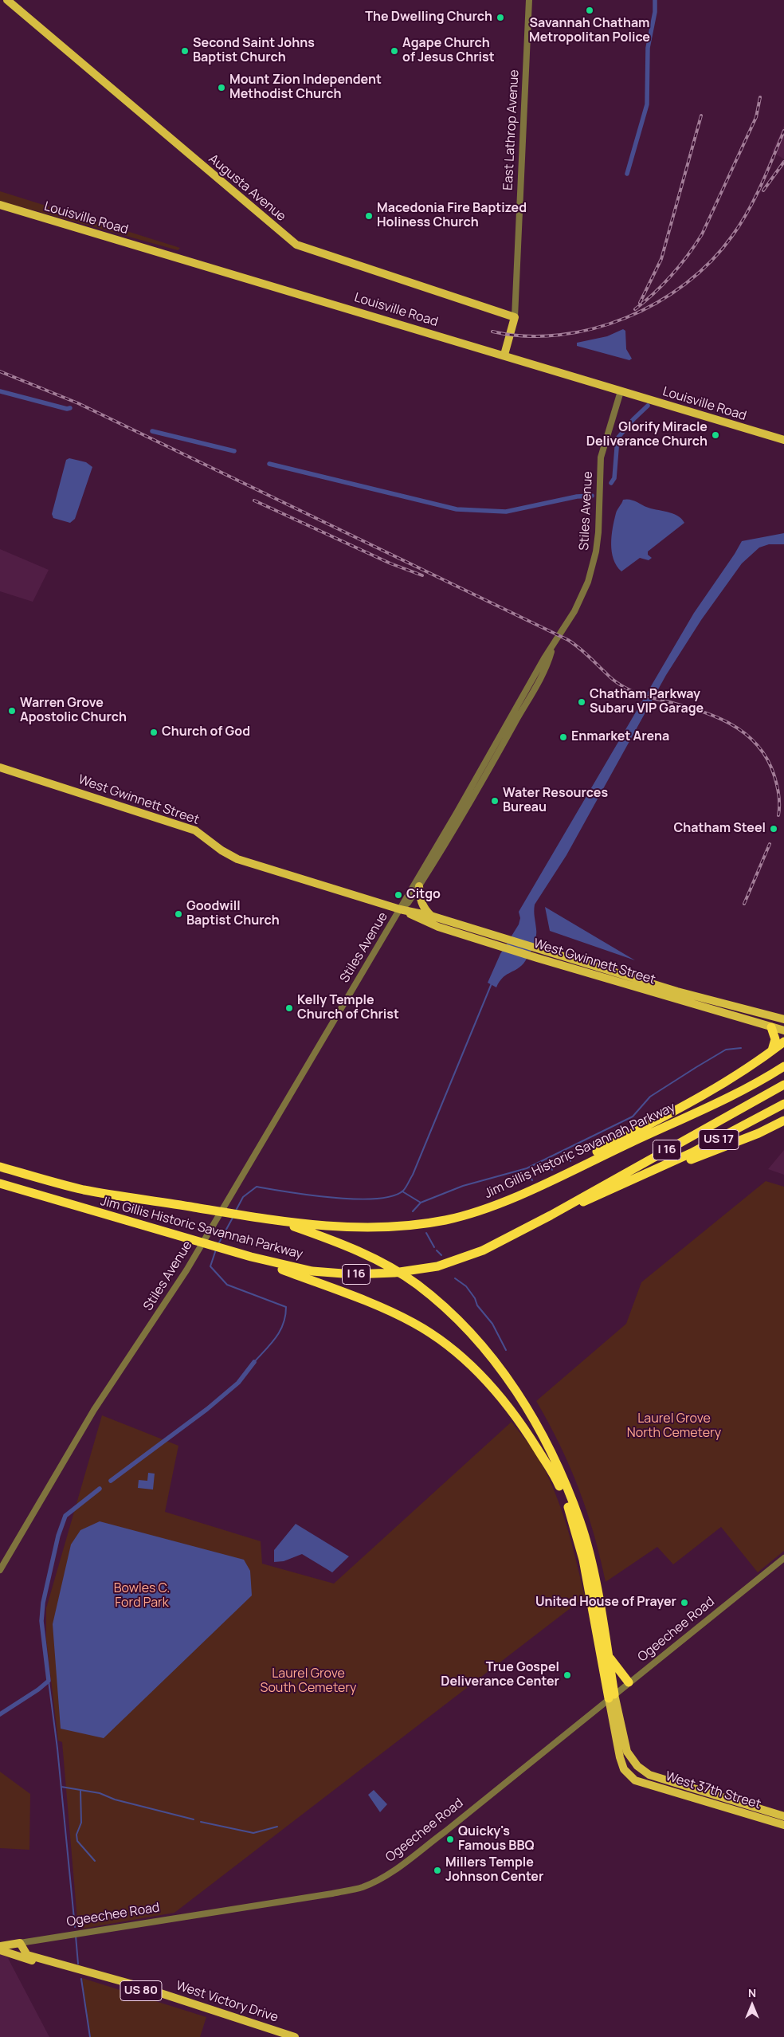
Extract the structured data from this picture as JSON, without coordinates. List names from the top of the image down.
{
  "streets": {
    "highway": ["US 17", "I 16", "Jim Gillis Historic Savannah Parkway"],
    "main road": [
      "East Lathrop Avenue",
      "Augusta Avenue",
      "Louisville Road",
      "West Gwinnett Street",
      "Ogeechee Road",
      "West 37th Street",
      "US 80",
      "West Victory Drive"
    ],
    "street": ["Stiles Avenue"]
  },
  "crossings": [
    ["East Lathrop Avenue", "Augusta Avenue"],
    ["East Lathrop Avenue", "Louisville Road"],
    ["Louisville Road", "Stiles Avenue"],
    ["Stiles Avenue", "West Gwinnett Street"],
    ["US 17", "Jim Gillis Historic Savannah Parkway"],
    ["Ogeechee Road", "West 37th Street"],
    ["Ogeechee Road", "West Victory Drive"]
  ],
  "parks": ["Laurel Grove North Cemetery", "Bowles C. Ford Park", "Laurel Grove South Cemetery"],
  "places": [
    "Savannah Chatham Metropolitan Police",
    "The Dwelling Church",
    "Second Saint Johns Baptist Church",
    "Agape Church of Jesus Christ",
    "Mount Zion Independent Methodist Church",
    "Macedonia Fire Baptized Holiness Church",
    "Glorify Miracle Deliverance Church",
    "Chatham Parkway Subaru VIP Garage",
    "Warren Grove Apostolic Church",
    "Church of God",
    "Enmarket Arena",
    "Water Resources Bureau",
    "Chatham Steel",
    "Citgo",
    "Goodwill Baptist Church",
    "Kelly Temple Church of Christ",
    "United House of Prayer",
    "True Gospel Deliverance Center",
    "Quicky's Famous BBQ",
    "Millers Temple Johnson Center"
  ],
  "north": "top"
}
